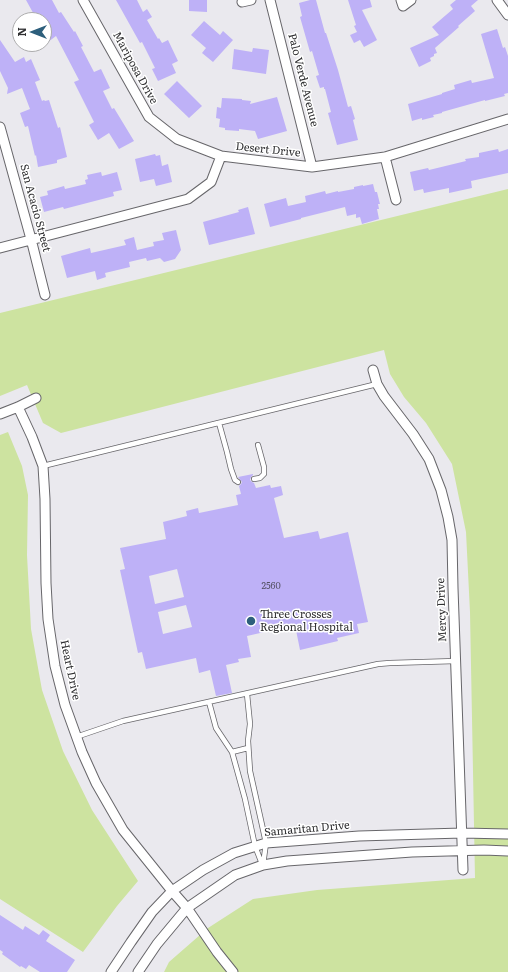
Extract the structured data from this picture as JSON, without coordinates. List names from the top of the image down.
{
  "streets": {
    "street": [
      "Mariposa Drive",
      "Palo Verde Avenue",
      "Desert Drive",
      "San Acacio Street",
      "Mercy Drive",
      "Heart Drive",
      "Samaritan Drive"
    ]
  },
  "crossings": [
    ["Mariposa Drive", "Desert Drive"],
    ["Palo Verde Avenue", "Desert Drive"],
    ["Desert Drive", "San Acacio Street"],
    ["Mercy Drive", "Samaritan Drive"],
    ["Heart Drive", "Samaritan Drive"]
  ],
  "places": ["Three Crosses Regional Hospital"],
  "house_numbers": ["2560"],
  "north": "left"
}
